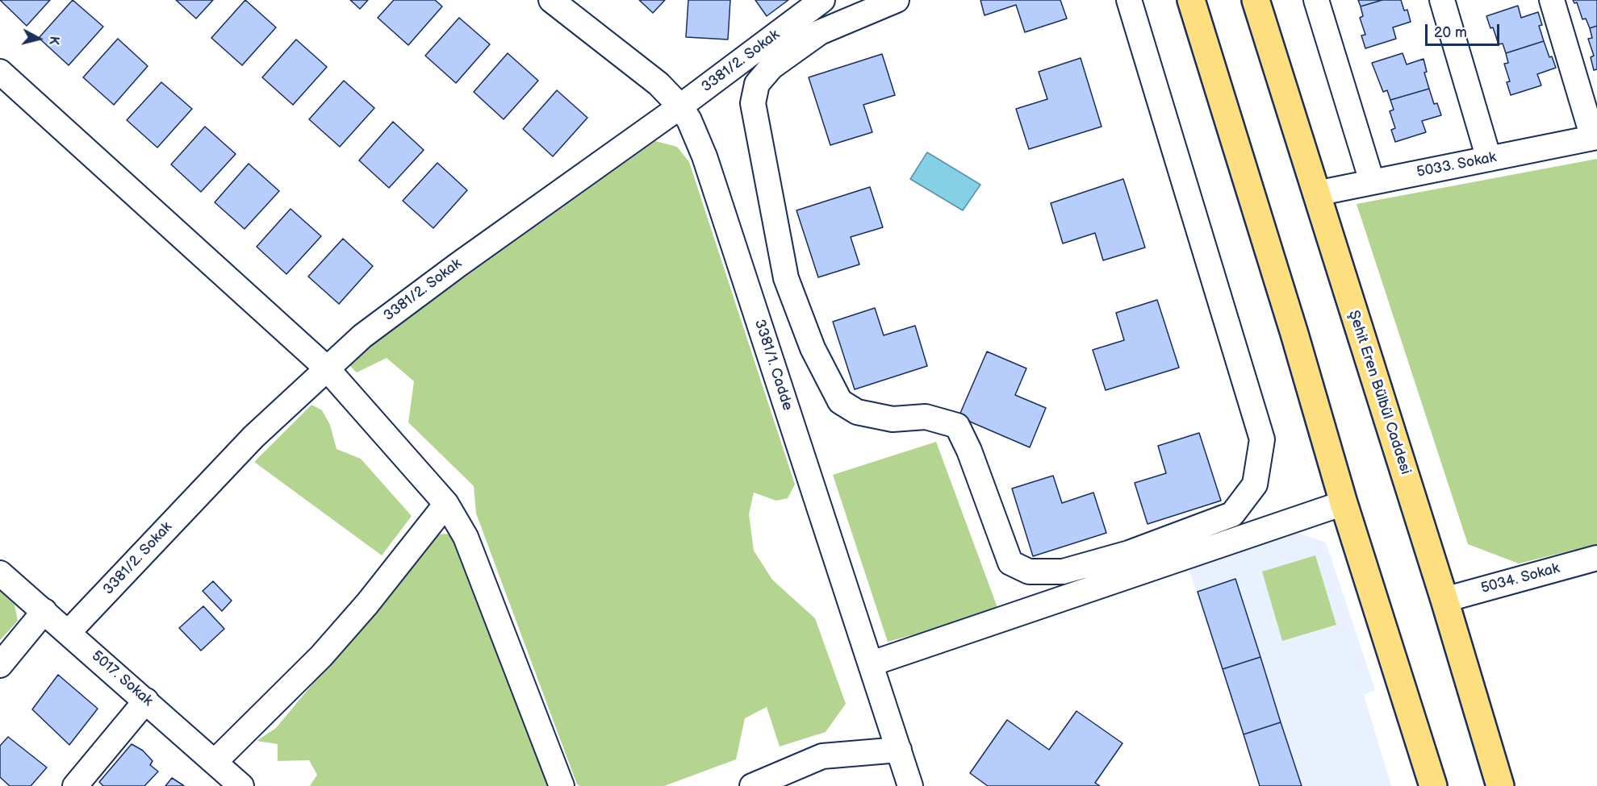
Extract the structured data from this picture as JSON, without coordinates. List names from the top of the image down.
{
  "streets": {
    "main road": ["Şehit Eren Bülbül Caddesi"],
    "street": [
      "3381/2. Sokak",
      "5033. Sokak",
      "3381/1. Cadde",
      "5034. Sokak",
      "5017. Sokak"
    ]
  },
  "crossings": [
    ["3381/2. Sokak", "3381/1. Cadde"],
    ["3381/2. Sokak", "5017. Sokak"],
    ["5033. Sokak", "Şehit Eren Bülbül Caddesi"],
    ["Şehit Eren Bülbül Caddesi", "5034. Sokak"]
  ],
  "scale_bar": "20 m",
  "north": "right"
}
